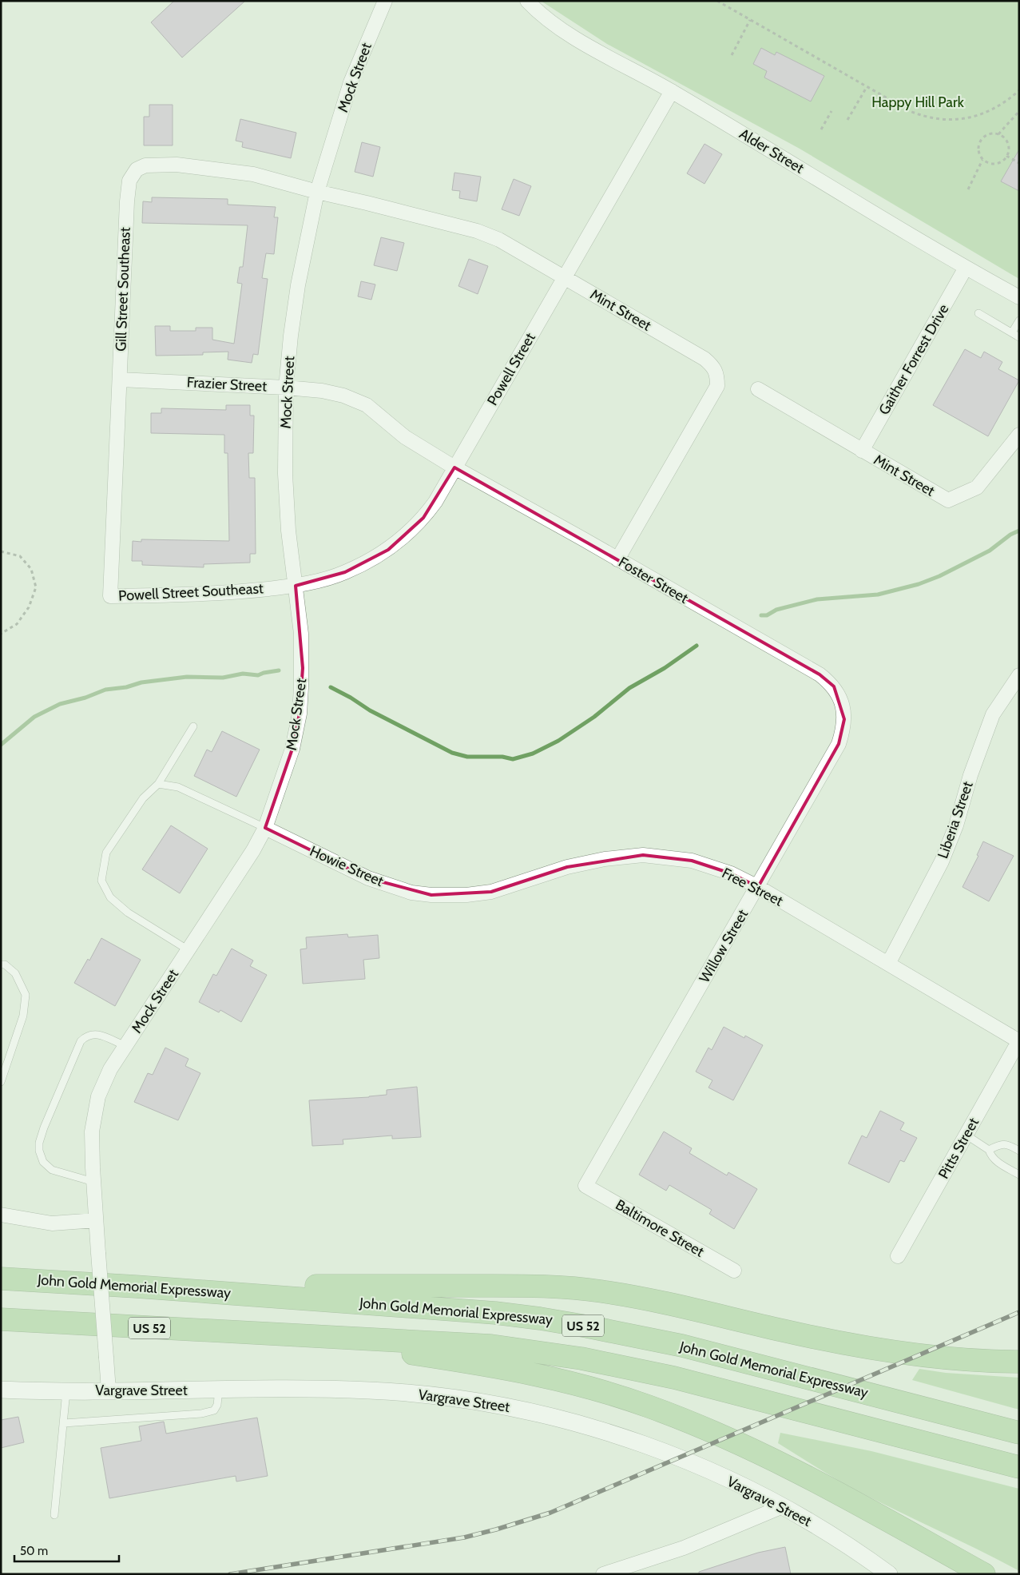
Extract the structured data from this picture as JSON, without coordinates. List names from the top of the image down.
{
  "streets": {
    "highway": ["John Gold Memorial Expressway", "US 52"],
    "street": [
      "Mock Street",
      "Alder Street",
      "Gill Street Southeast",
      "Mint Street",
      "Gaither Forrest Drive",
      "Powell Street",
      "Frazier Street",
      "Foster Street",
      "Powell Street Southeast",
      "Liberia Street",
      "Howie Street",
      "Free Street",
      "Willow Street",
      "Pitts Street",
      "Baltimore Street",
      "Vargrave Street"
    ]
  },
  "crossings": [
    ["Mock Street", "Gill Street Southeast"],
    ["Mock Street", "Mint Street"],
    ["Mock Street", "Powell Street"],
    ["Mock Street", "Frazier Street"],
    ["Mock Street", "Powell Street Southeast"],
    ["Mock Street", "Howie Street"],
    ["Mock Street", "Vargrave Street"],
    ["Alder Street", "Gaither Forrest Drive"],
    ["Alder Street", "Powell Street"],
    ["Gill Street Southeast", "Mint Street"],
    ["Gill Street Southeast", "Frazier Street"],
    ["Gill Street Southeast", "Powell Street Southeast"],
    ["Mint Street", "Gaither Forrest Drive"],
    ["Mint Street", "Powell Street"],
    ["Mint Street", "Foster Street"],
    ["Powell Street", "Frazier Street"],
    ["Powell Street", "Foster Street"],
    ["Powell Street", "Powell Street Southeast"],
    ["Frazier Street", "Foster Street"],
    ["Foster Street", "Willow Street"],
    ["Liberia Street", "Free Street"],
    ["Howie Street", "Free Street"],
    ["Free Street", "Willow Street"],
    ["Free Street", "Pitts Street"],
    ["Willow Street", "Baltimore Street"]
  ],
  "parks": ["Happy Hill Park"],
  "scale_bar": "50 m"
}
